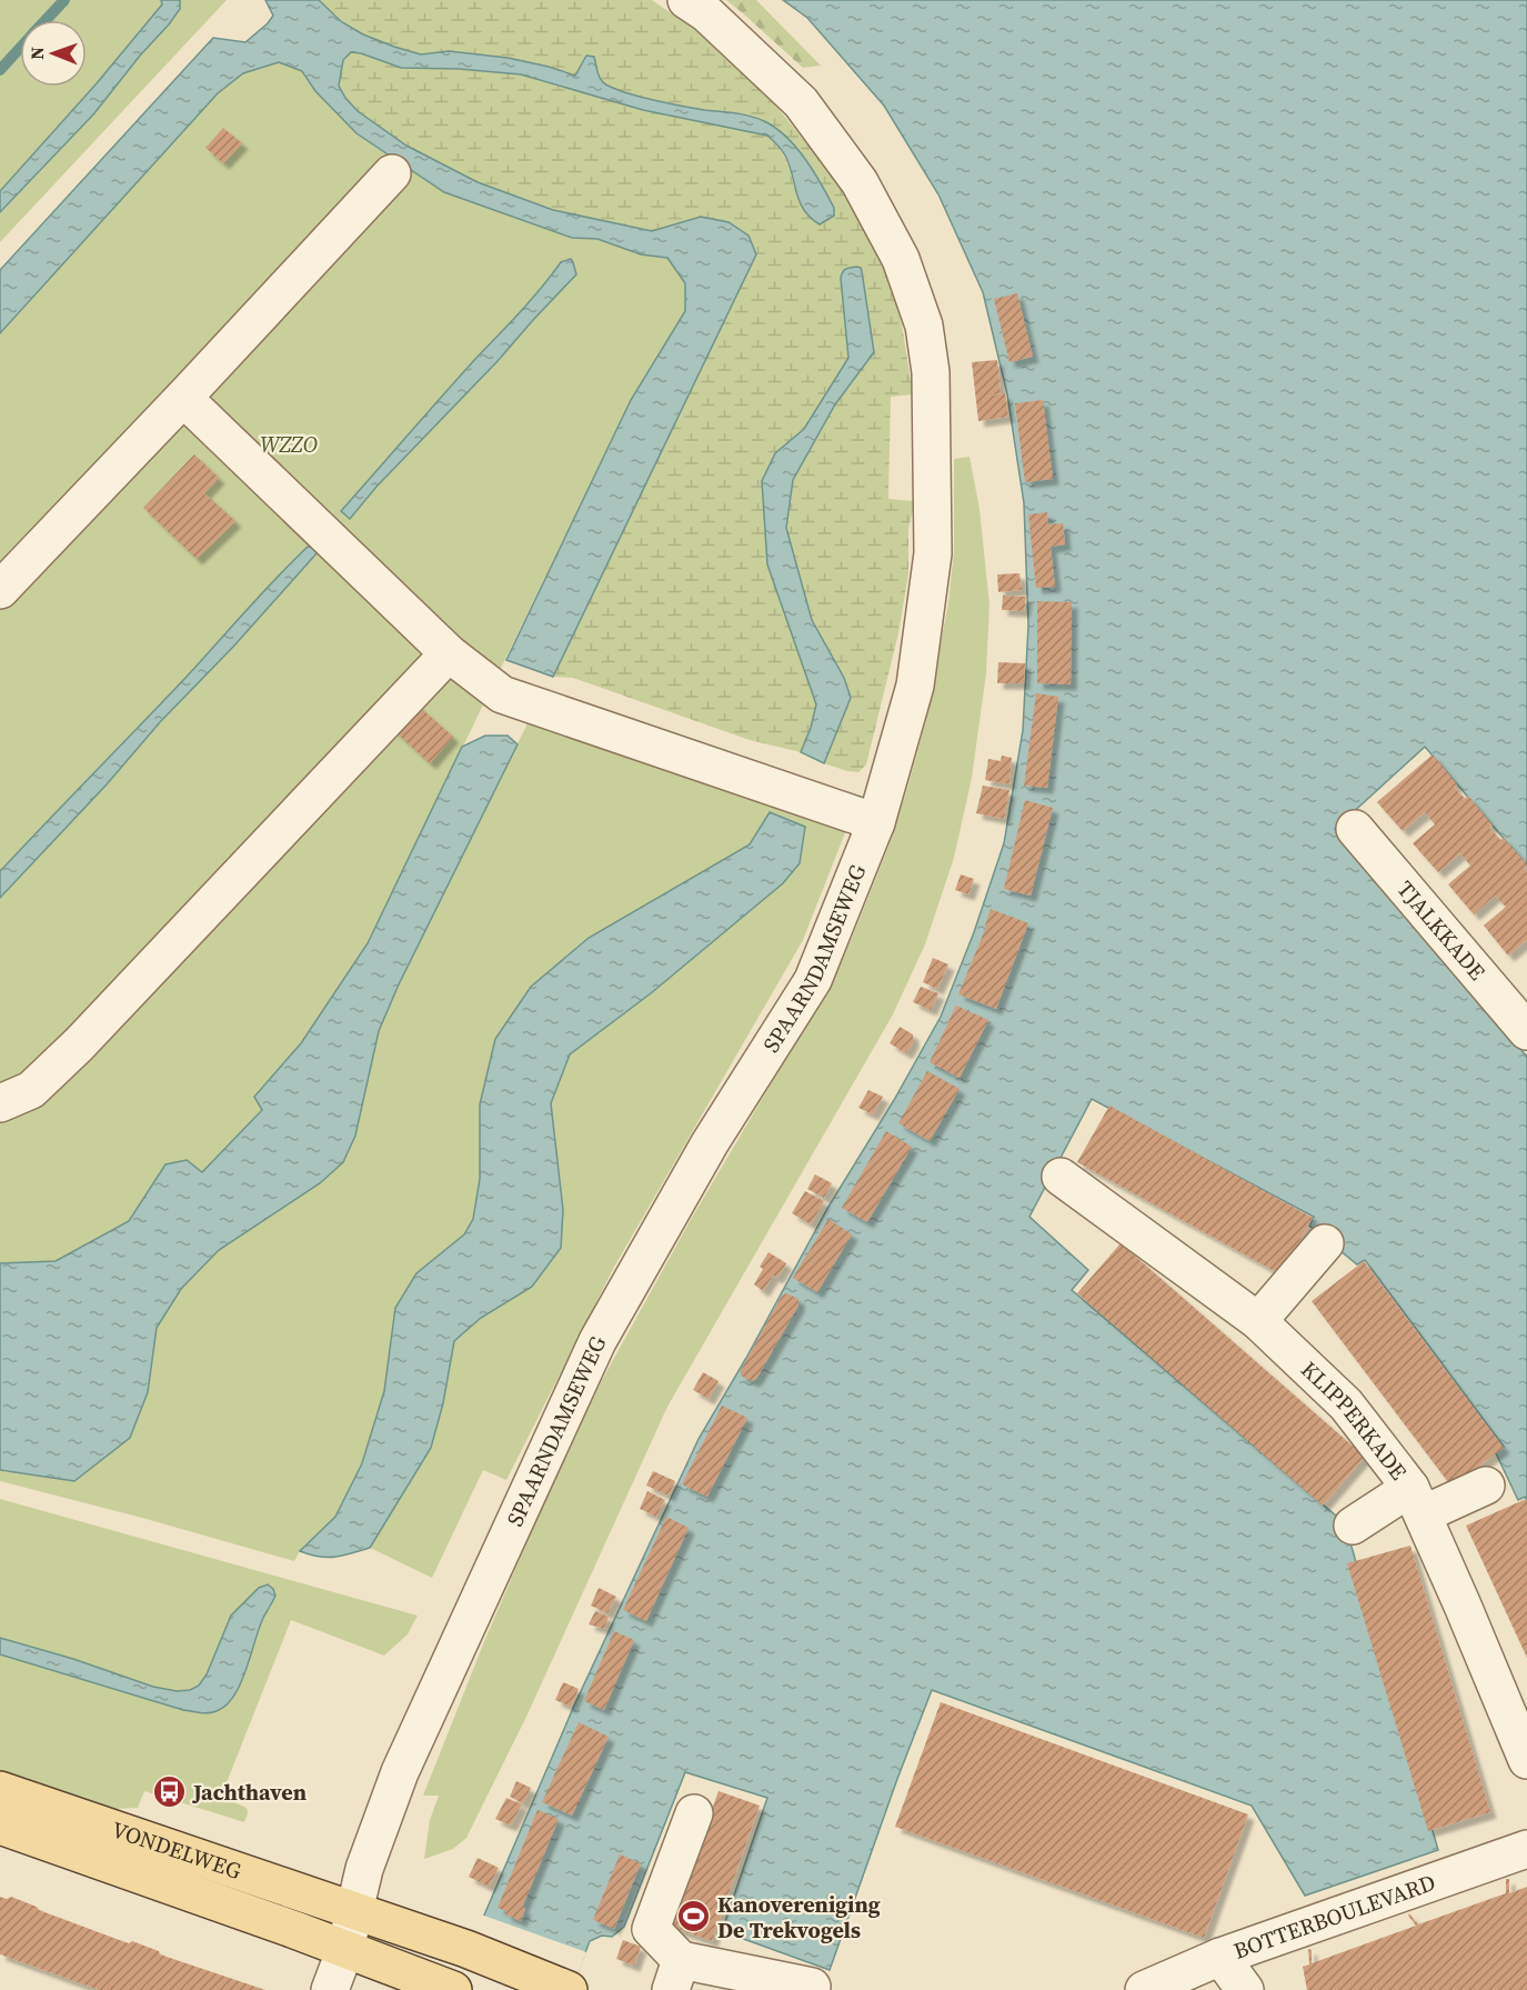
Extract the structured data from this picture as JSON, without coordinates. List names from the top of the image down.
{
  "streets": {
    "main road": ["VONDELWEG"],
    "street": [
      "TJALKKADE",
      "SPAARNDAMSEWEG",
      "KLIPPERKADE",
      "BOTTERBOULEVARD"
    ]
  },
  "crossings": [
    ["SPAARNDAMSEWEG", "VONDELWEG"]
  ],
  "parks": ["WZZO"],
  "places": {
    "bus stop": ["Jachthaven"],
    "sports": ["Kanovereniging De Trekvogels"]
  },
  "north": "left"
}
